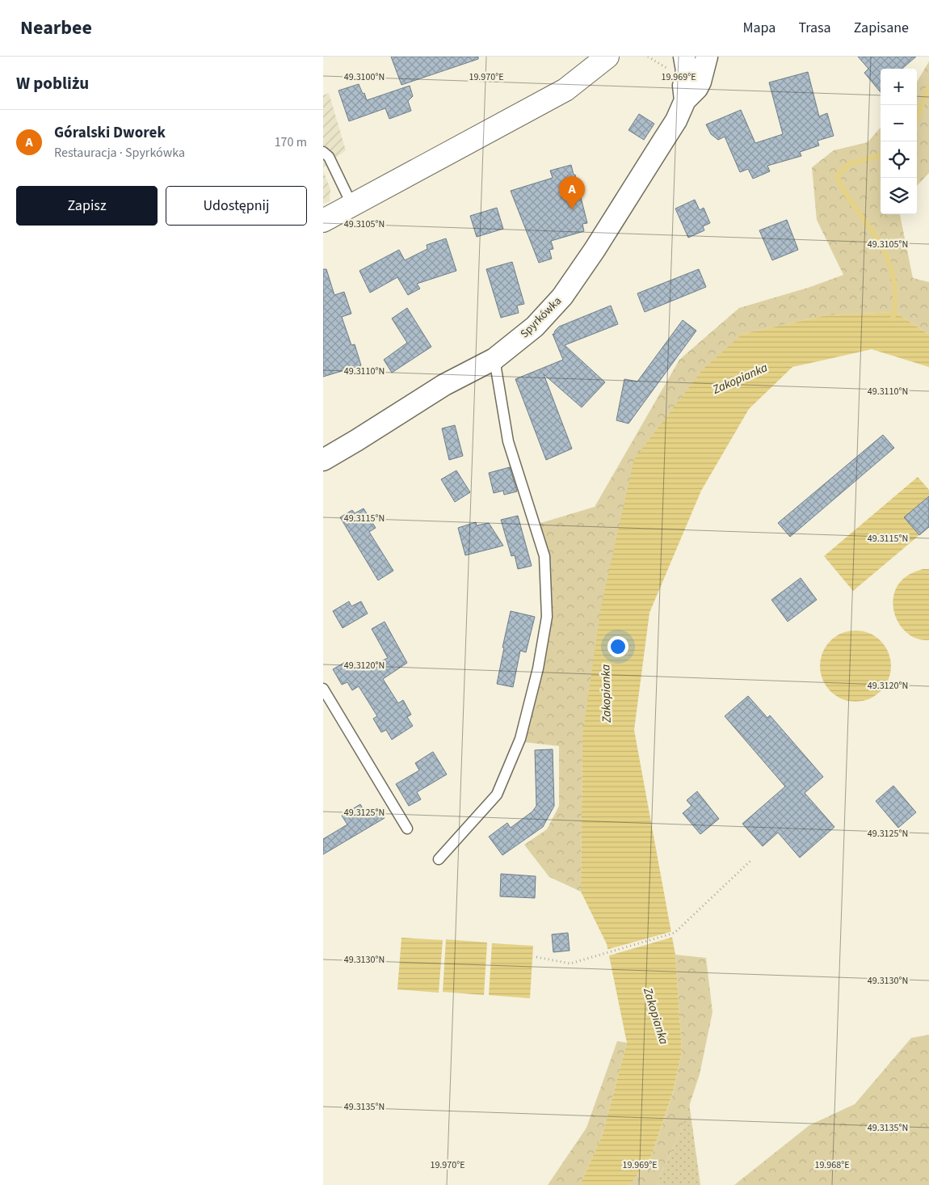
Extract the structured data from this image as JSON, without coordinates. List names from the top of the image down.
{
  "streets": {
    "street": ["Spyrkówka"]
  },
  "water": ["Zakopianka"],
  "page": {
    "header": "Nearbee",
    "nav": ["Mapa", "Trasa", "Zapisane"],
    "heading": "W pobliżu",
    "map_buttons": ["+", "−"],
    "list": [
      {
        "mark": "A",
        "name": "Góralski Dworek",
        "note": "Restauracja · Spyrkówka",
        "value": "170 m"
      }
    ],
    "buttons": ["Zapisz", "Udostępnij"],
    "pins": "A"
  },
  "coordinates": [
    "49.3100°N",
    "19.970°E",
    "19.969°E",
    "49.3105°N",
    "49.3110°N",
    "49.3115°N",
    "49.3120°N",
    "49.3125°N",
    "49.3130°N",
    "49.3135°N",
    "19.968°E"
  ]
}
